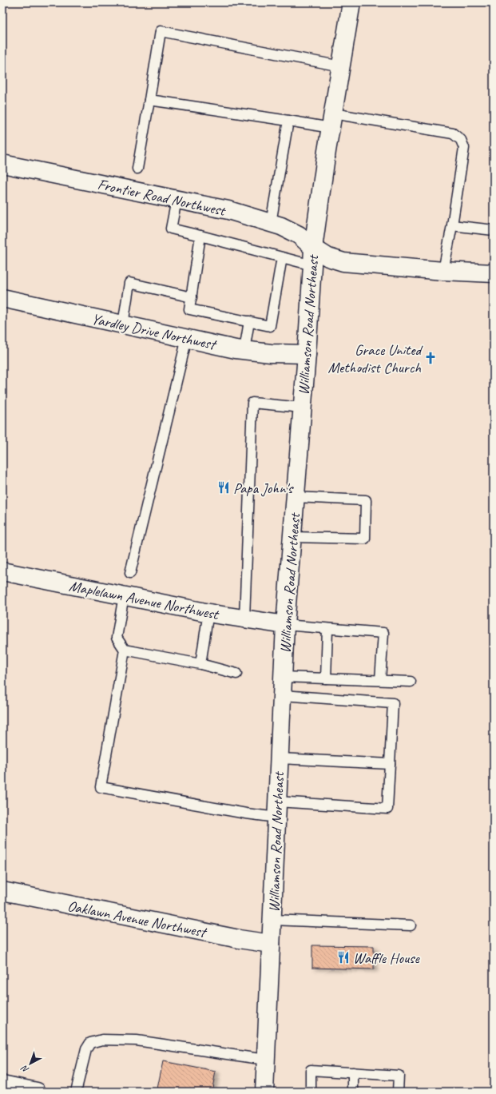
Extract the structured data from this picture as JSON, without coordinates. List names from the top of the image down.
{
  "streets": {
    "street": [
      "Frontier Road Northwest",
      "Williamson Road Northeast",
      "Yardley Drive Northwest",
      "Maplelawn Avenue Northwest",
      "Oaklawn Avenue Northwest"
    ]
  },
  "crossings": [
    ["Frontier Road Northwest", "Williamson Road Northeast"],
    ["Williamson Road Northeast", "Yardley Drive Northwest"],
    ["Williamson Road Northeast", "Maplelawn Avenue Northwest"],
    ["Williamson Road Northeast", "Oaklawn Avenue Northwest"]
  ],
  "places": {
    "church": ["Grace United Methodist Church"],
    "restaurant": ["Papa John's", "Waffle House"]
  },
  "north": "bottom left"
}
